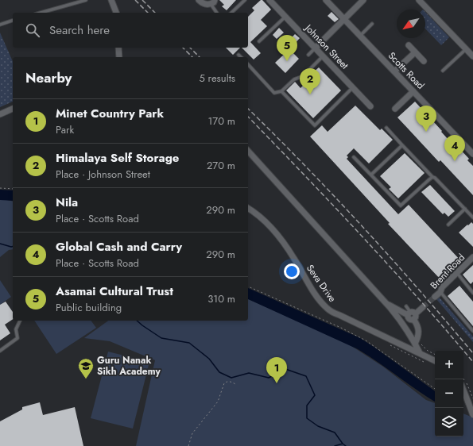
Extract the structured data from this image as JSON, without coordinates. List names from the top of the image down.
{
  "streets": {
    "street": [
      "Johnson Street",
      "Scotts Road",
      "Brent Road",
      "Seva Drive"
    ]
  },
  "places": {
    "school or university": ["Guru Nanak Sikh Academy"]
  },
  "north": "bottom left",
  "page": {
    "search": "Search here",
    "pins": [
      "5",
      "2",
      "3",
      "4",
      "1"
    ],
    "heading": ["Nearby", "5 results"],
    "list": [
      {
        "mark": "1",
        "name": "Minet Country Park",
        "note": "Park",
        "value": "170 m"
      },
      {
        "mark": "2",
        "name": "Himalaya Self Storage",
        "note": "Place · Johnson Street",
        "value": "270 m"
      },
      {
        "mark": "3",
        "name": "Nila",
        "note": "Place · Scotts Road",
        "value": "290 m"
      },
      {
        "mark": "4",
        "name": "Global Cash and Carry",
        "note": "Place · Scotts Road",
        "value": "290 m"
      },
      {
        "mark": "5",
        "name": "Asamai Cultural Trust",
        "note": "Public building",
        "value": "310 m"
      }
    ],
    "map_buttons": ["+", "−"]
  }
}
